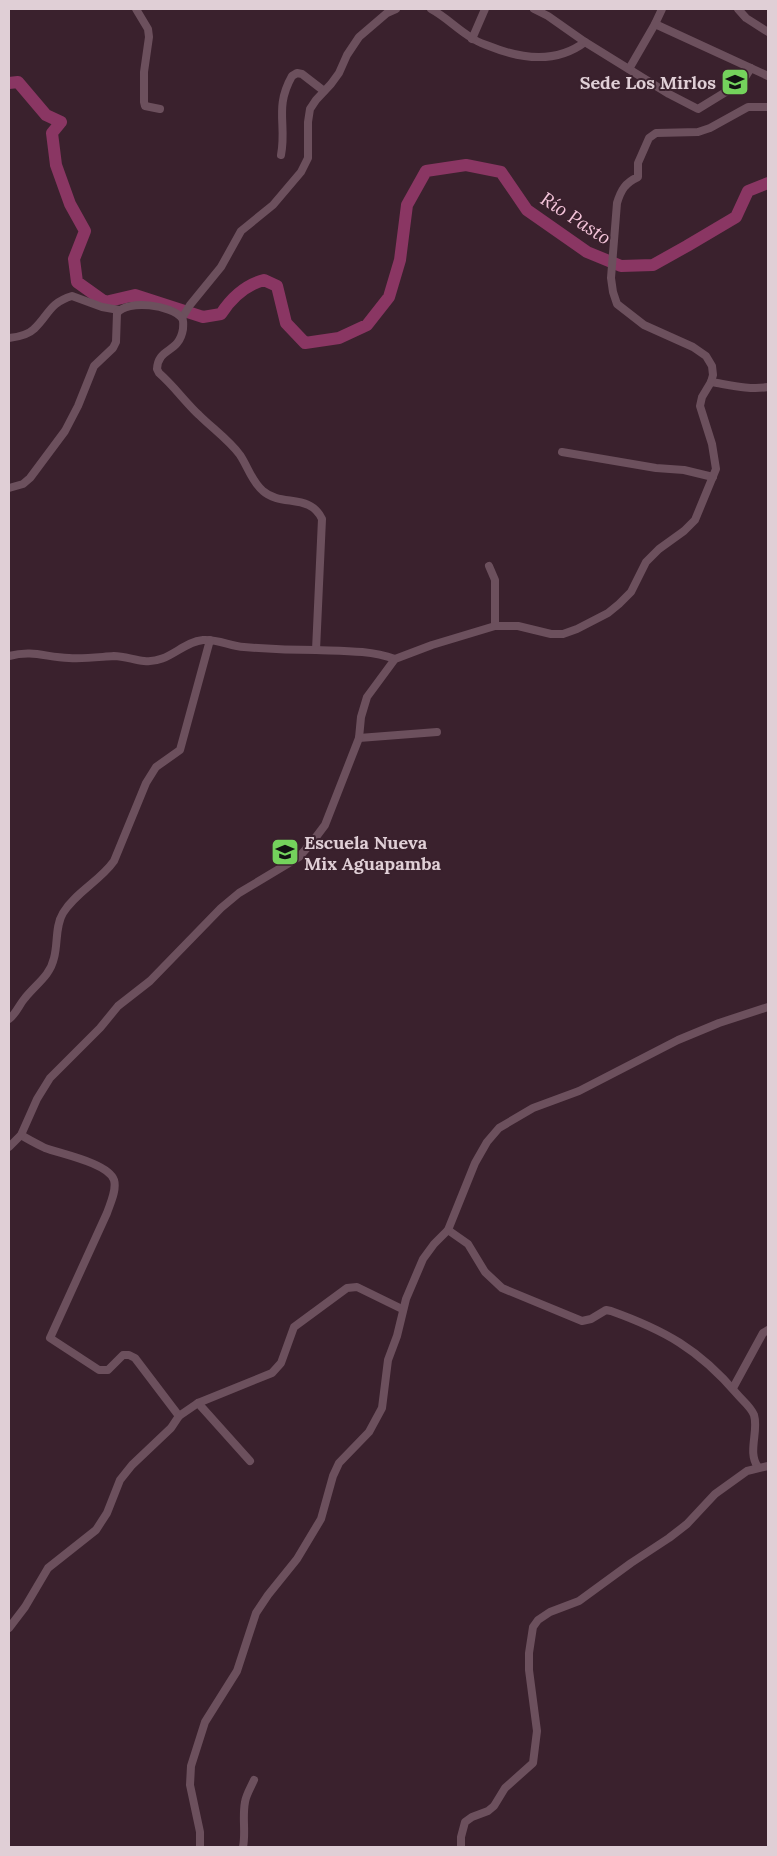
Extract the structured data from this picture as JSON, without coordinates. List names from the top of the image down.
{
  "water": ["Río Pasto"],
  "places": {
    "school or university": ["Sede Los Mirlos", "Escuela Nueva Mix Aguapamba"]
  }
}
